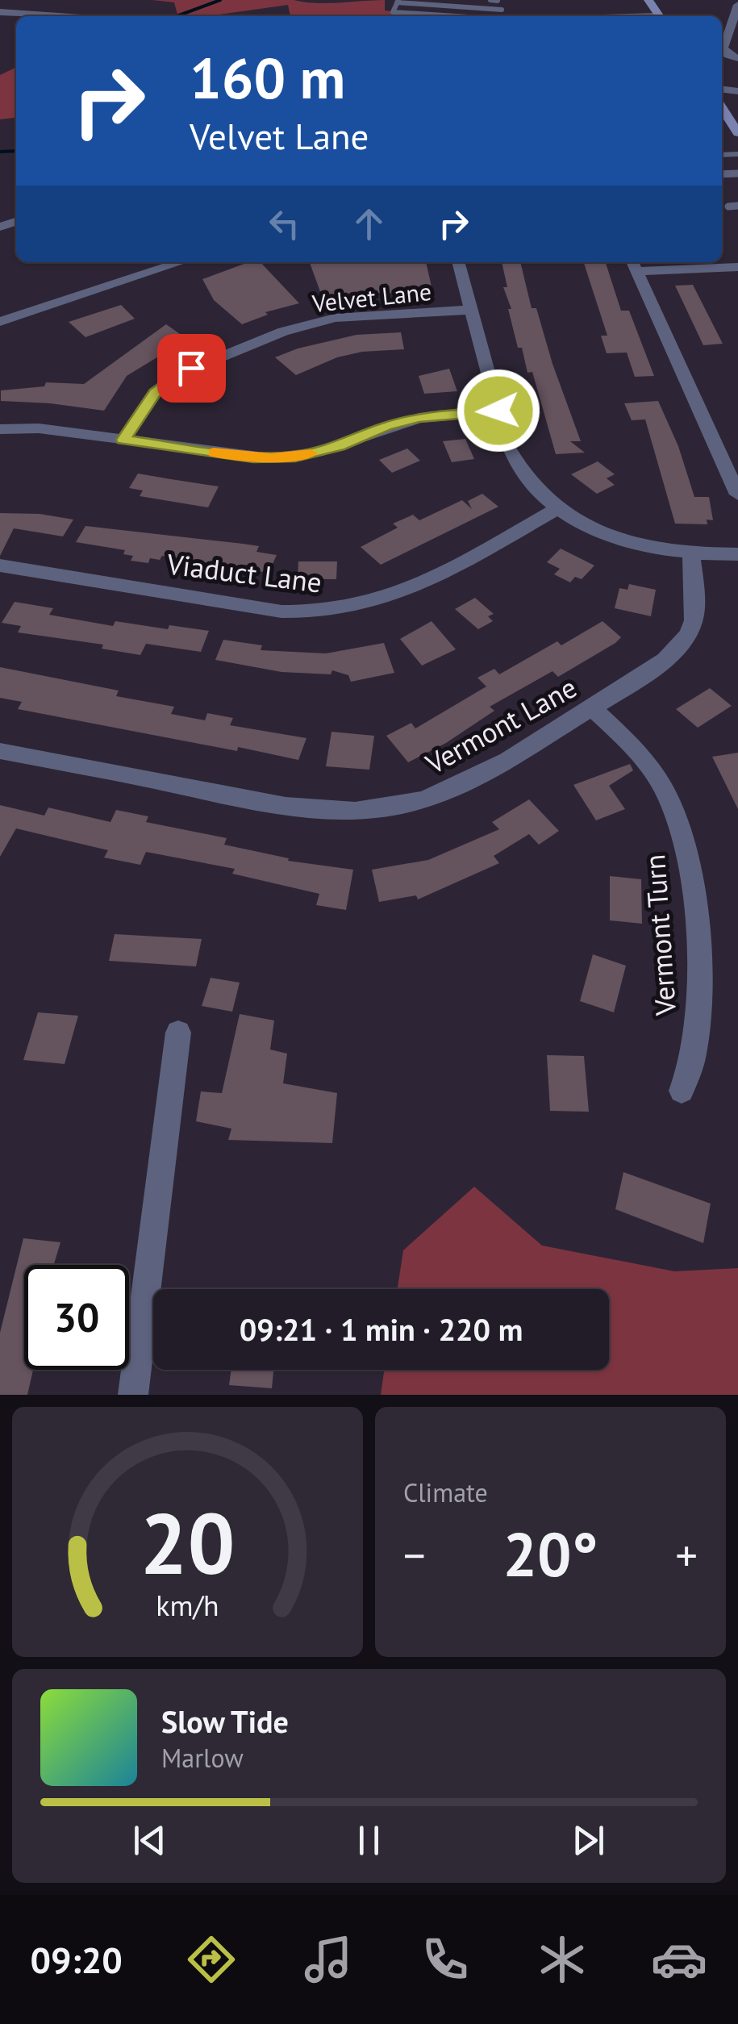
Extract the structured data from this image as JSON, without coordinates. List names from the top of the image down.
{
  "streets": {
    "street": [
      "Velvet Lane",
      "Viaduct Lane",
      "Vermont Lane",
      "Vermont Turn"
    ]
  },
  "crossings": [
    ["Vermont Lane", "Vermont Turn"]
  ],
  "page": {
    "turn": ["160 m", "Velvet Lane"],
    "limit": "30",
    "trip": "09:21 · 1 min · 220 m",
    "tile": "Climate",
    "heat": ["−", "20°", "+"],
    "song": ["Slow Tide", "Marlow"],
    "tabs": "09:20",
    "gauge": ["20", "km/h"]
  }
}
